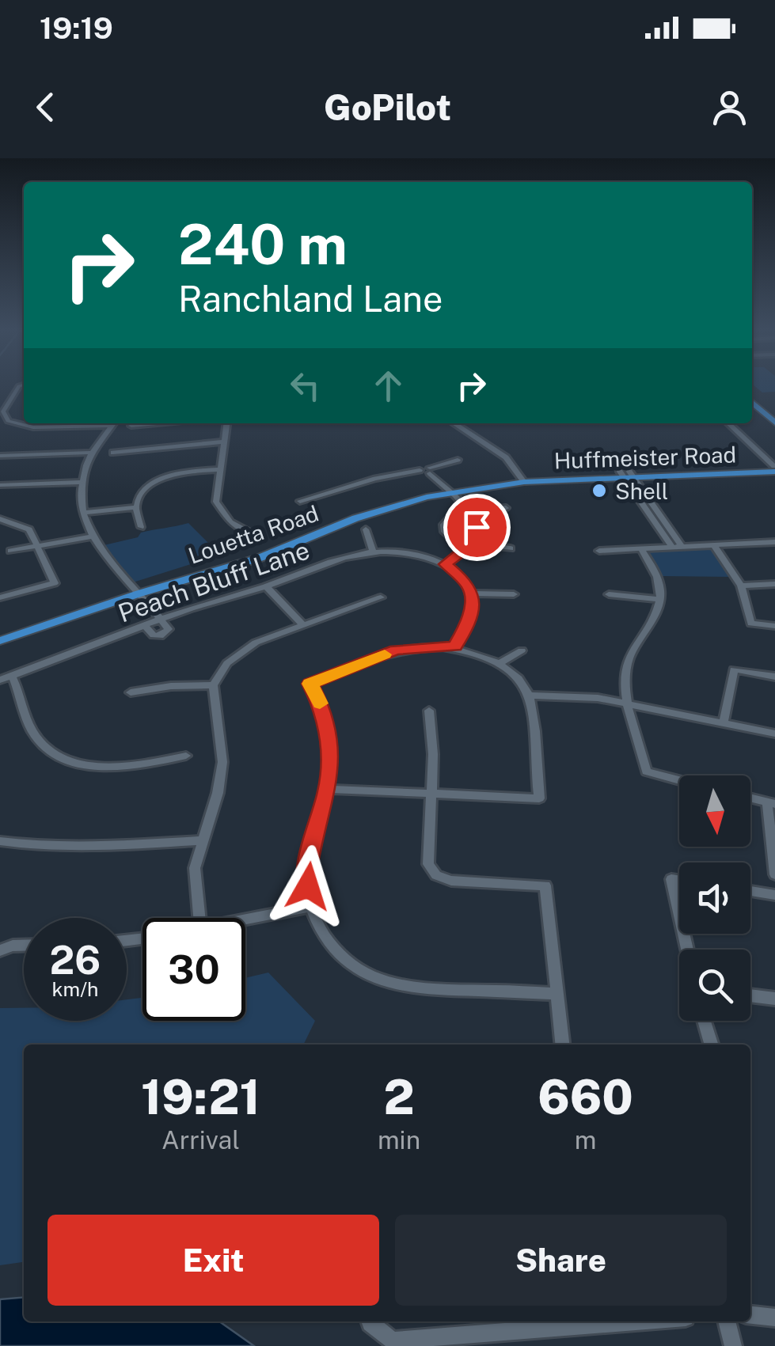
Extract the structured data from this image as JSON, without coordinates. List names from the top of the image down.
{
  "streets": {
    "main road": ["Huffmeister Road", "Louetta Road"],
    "street": ["Peach Bluff Lane"]
  },
  "crossings": [
    ["Huffmeister Road", "Louetta Road"]
  ],
  "places": ["Shell"],
  "north": "bottom",
  "page": {
    "status": "19:19",
    "header": "GoPilot",
    "turn": ["240 m", "Ranchland Lane"],
    "speed": "26 km/h",
    "limit": "30",
    "eta": [
      "19:21",
      "Arrival",
      "2",
      "min",
      "660",
      "m"
    ],
    "buttons": ["Exit", "Share"]
  }
}
